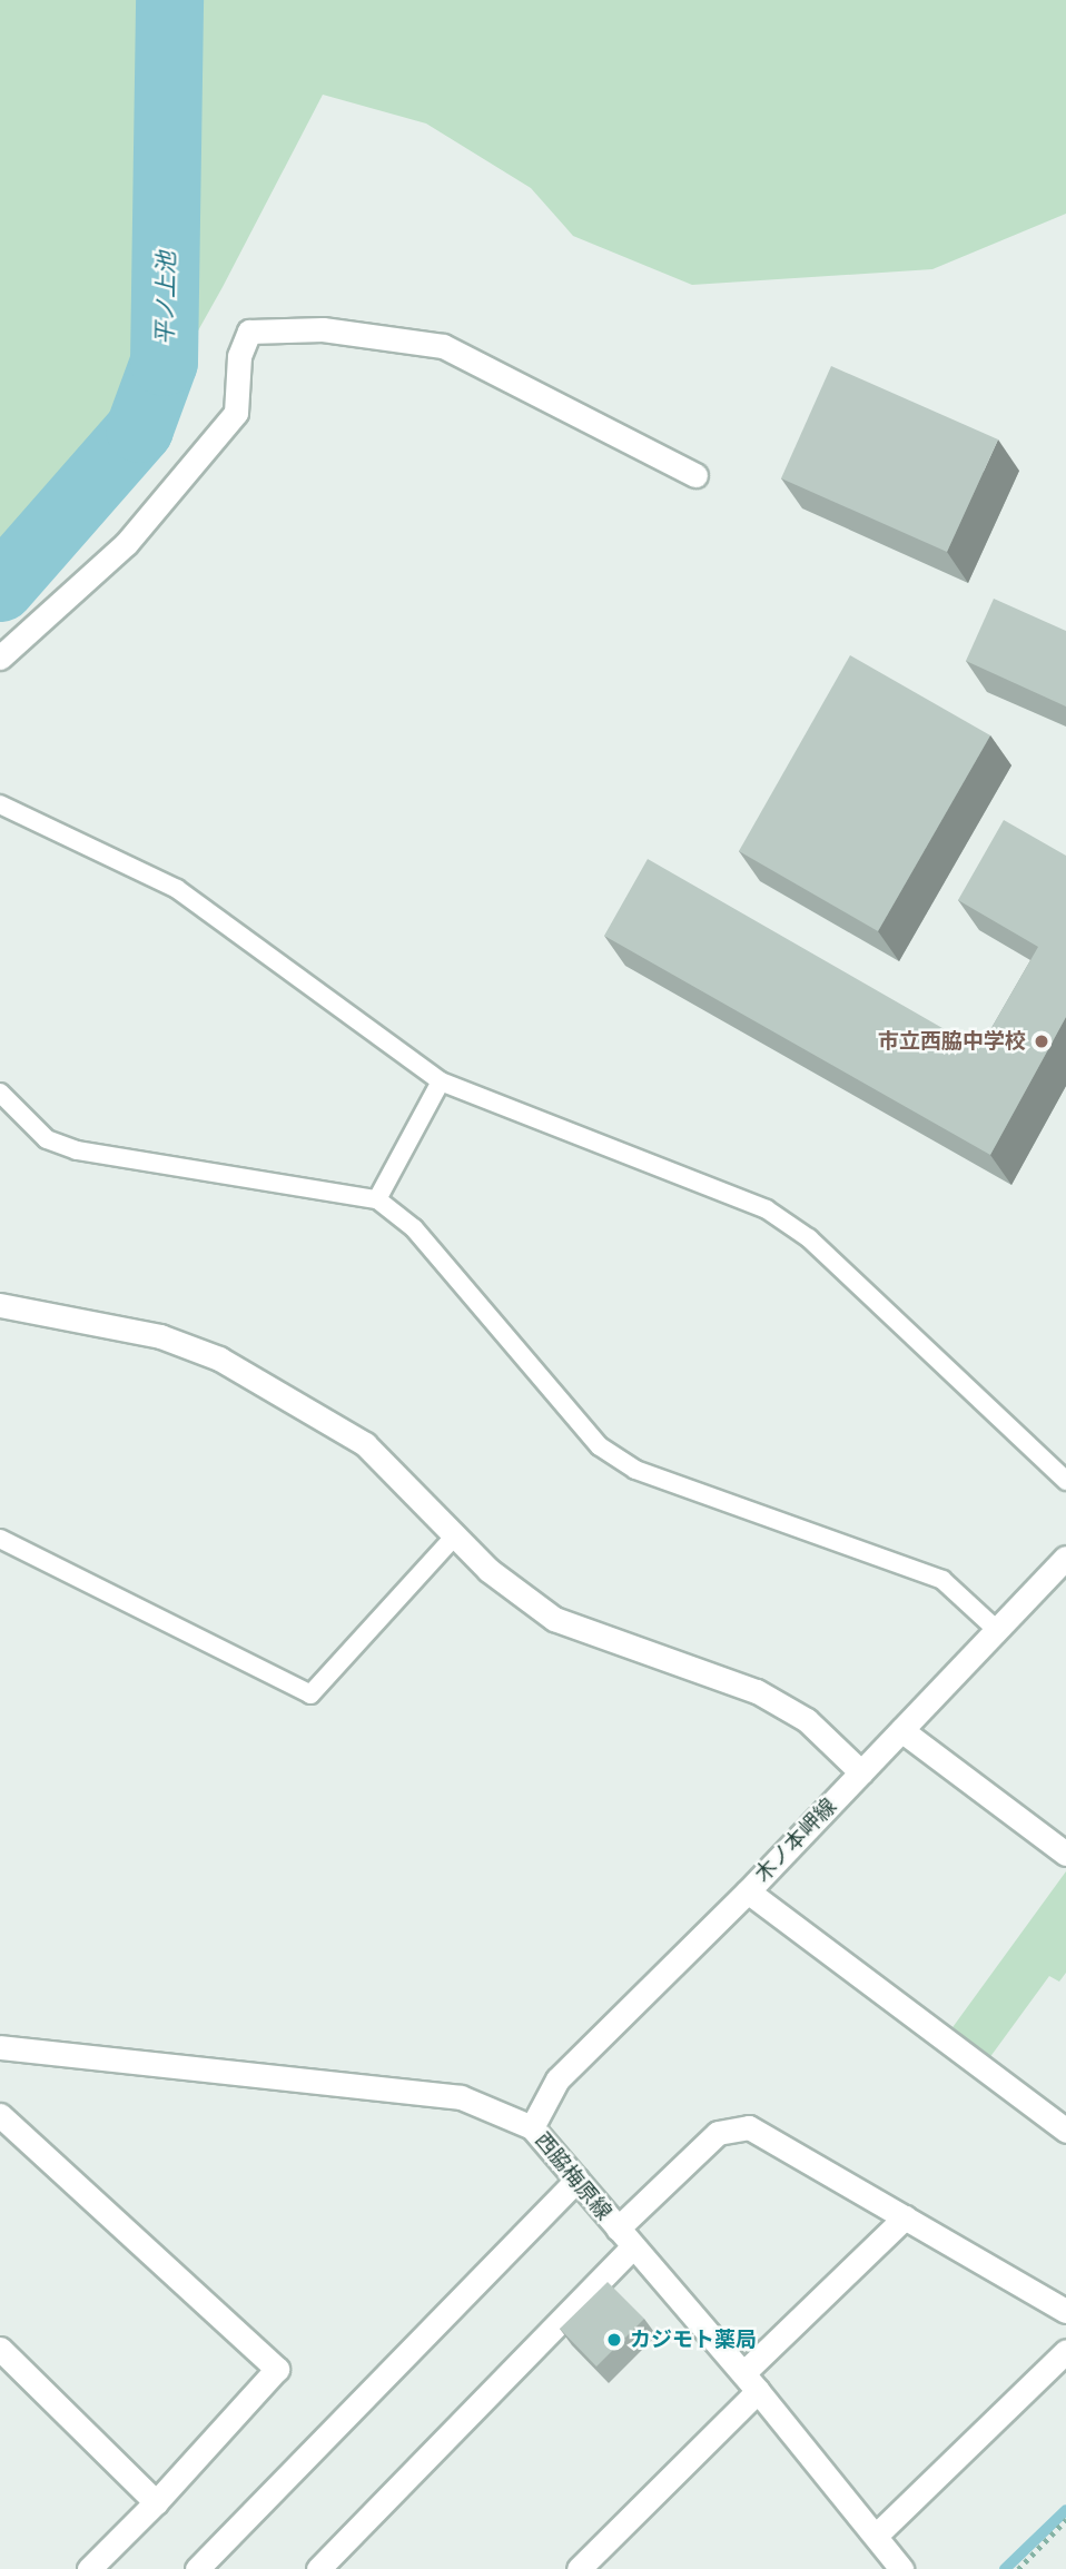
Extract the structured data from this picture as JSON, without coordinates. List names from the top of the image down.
{
  "streets": {
    "street": ["木ノ本岬線", "西脇梅原線"]
  },
  "crossings": [
    ["木ノ本岬線", "西脇梅原線"]
  ],
  "water": ["平ノ上池"],
  "places": ["市立西脇中学校", "カジモト薬局"]
}
